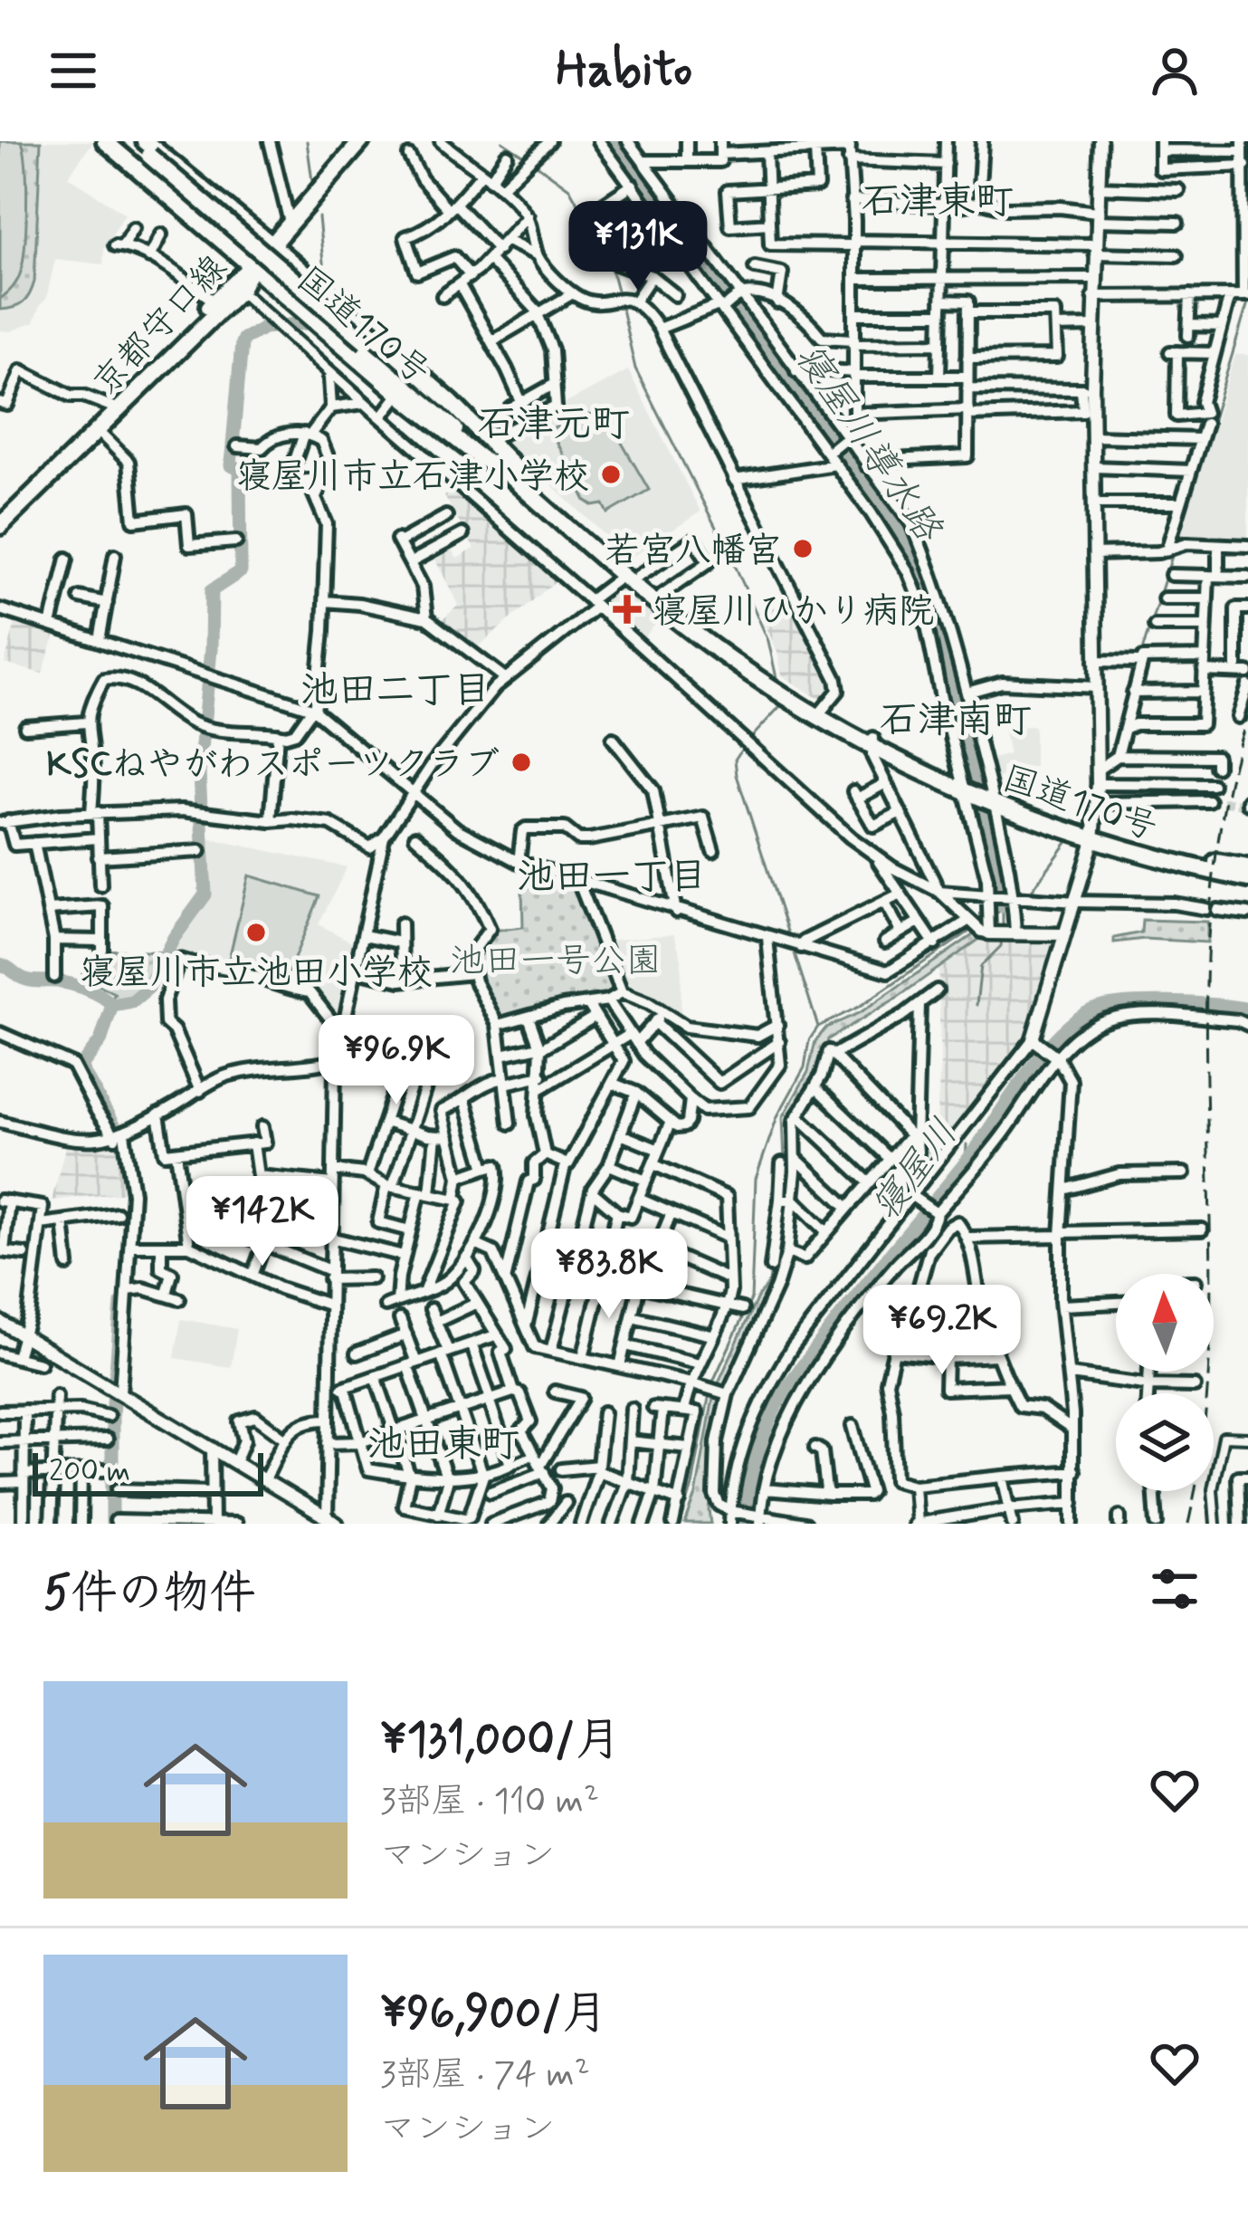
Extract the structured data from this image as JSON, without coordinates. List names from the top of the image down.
{
  "streets": {
    "main road": ["京都守口線", "国道170号"]
  },
  "crossings": [
    ["京都守口線", "国道170号"]
  ],
  "districts": [
    "石津東町",
    "石津元町",
    "池田二丁目",
    "石津南町",
    "池田一丁目",
    "池田東町"
  ],
  "water": ["寝屋川導水路", "寝屋川"],
  "parks": ["池田一号公園"],
  "places": {
    "other": [
      "寝屋川市立石津小学校",
      "若宮八幡宮",
      "KSCねやがわスポーツクラブ",
      "寝屋川市立池田小学校"
    ],
    "health": ["寝屋川ひかり病院"]
  },
  "scale_bar": "200 m",
  "north": "top",
  "page": {
    "header": "Habito",
    "price": [
      "¥131K",
      "¥96.9K",
      "¥142K",
      "¥83.8K",
      "¥69.2K"
    ],
    "scale": "200 m",
    "heading": "5件の物件",
    "list": [
      {
        "name": "¥131,000/月",
        "note": "3部屋 · 110 m² · マンション"
      },
      {
        "name": "¥96,900/月",
        "note": "3部屋 · 74 m² · マンション"
      }
    ]
  }
}
